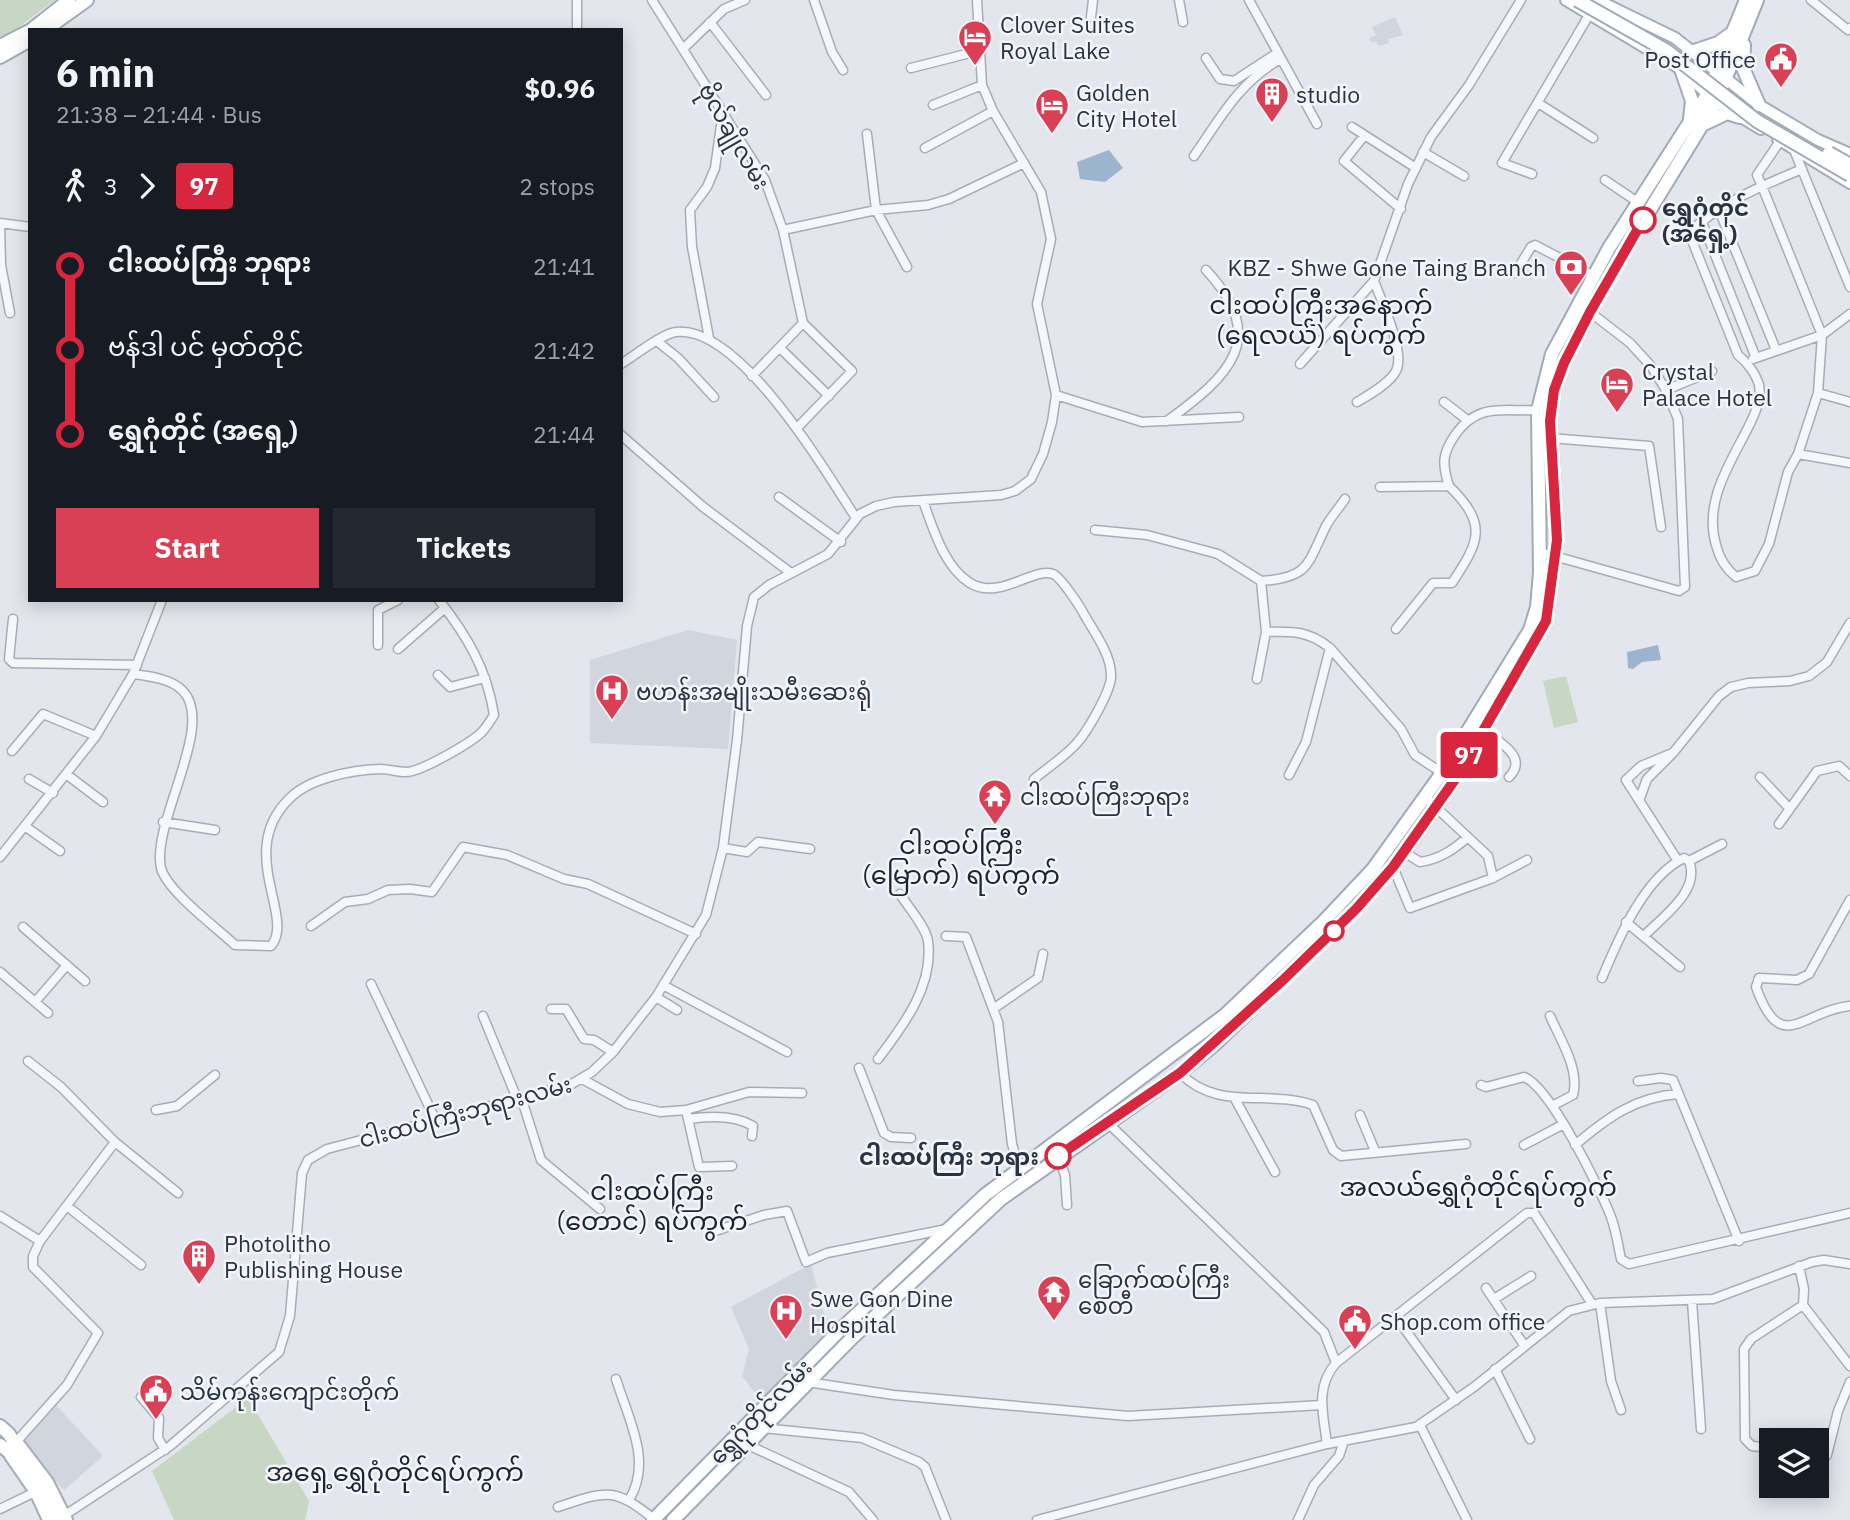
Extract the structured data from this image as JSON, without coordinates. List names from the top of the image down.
{
  "streets": {
    "main road": ["ရွှေဂုံတိုင်လမ်း"],
    "street": ["ဗိုလ်ချိုလမ်း", "ငါးထပ်ကြီးဘုရားလမ်း"]
  },
  "districts": [
    "ငါးထပ်ကြီးအနောက် (ရေလယ်) ရပ်ကွက်",
    "ငါးထပ်ကြီး (မြောက်) ရပ်ကွက်",
    "အလယ်ရွှေဂုံတိုင်ရပ်ကွက်",
    "ငါးထပ်ကြီး (တောင်) ရပ်ကွက်",
    "အရှေ့ရွှေဂုံတိုင်ရပ်ကွက်"
  ],
  "places": {
    "hotel": ["Clover Suites Royal Lake", "Golden City Hotel", "Crystal Palace Hotel"],
    "public building": ["Post Office", "Shop.com office", "သိမ်ကုန်းကျောင်းတိုက်"],
    "building": ["studio", "Photolitho Publishing House"],
    "other": ["ရွှေဂုံတိုင် (အရှေ့)", "ငါးထပ်ကြီး ဘုရား"],
    "bank": ["KBZ - Shwe Gone Taing Branch"],
    "hospital": ["ဗဟန်းအမျိုးသမီးဆေးရုံ", "Swe Gon Dine Hospital"],
    "temple": ["ငါးထပ်ကြီးဘုရား", "ခြောက်ထပ်ကြီး စေတီ"]
  },
  "lines": ["bus line 97"],
  "page": {
    "on_map": "97",
    "heading": ["6 min", "21:38 – 21:44 · Bus", "$0.96"],
    "legs": ["3", "97", "2 stops"],
    "list": [
      {
        "name": "ငါးထပ်ကြီး ဘုရား",
        "value": "21:41"
      },
      {
        "name": "ဗန်ဒါ ပင် မှတ်တိုင်",
        "value": "21:42"
      },
      {
        "name": "ရွှေဂုံတိုင် (အရှေ့)",
        "value": "21:44"
      }
    ],
    "buttons": ["Start", "Tickets"]
  }
}
